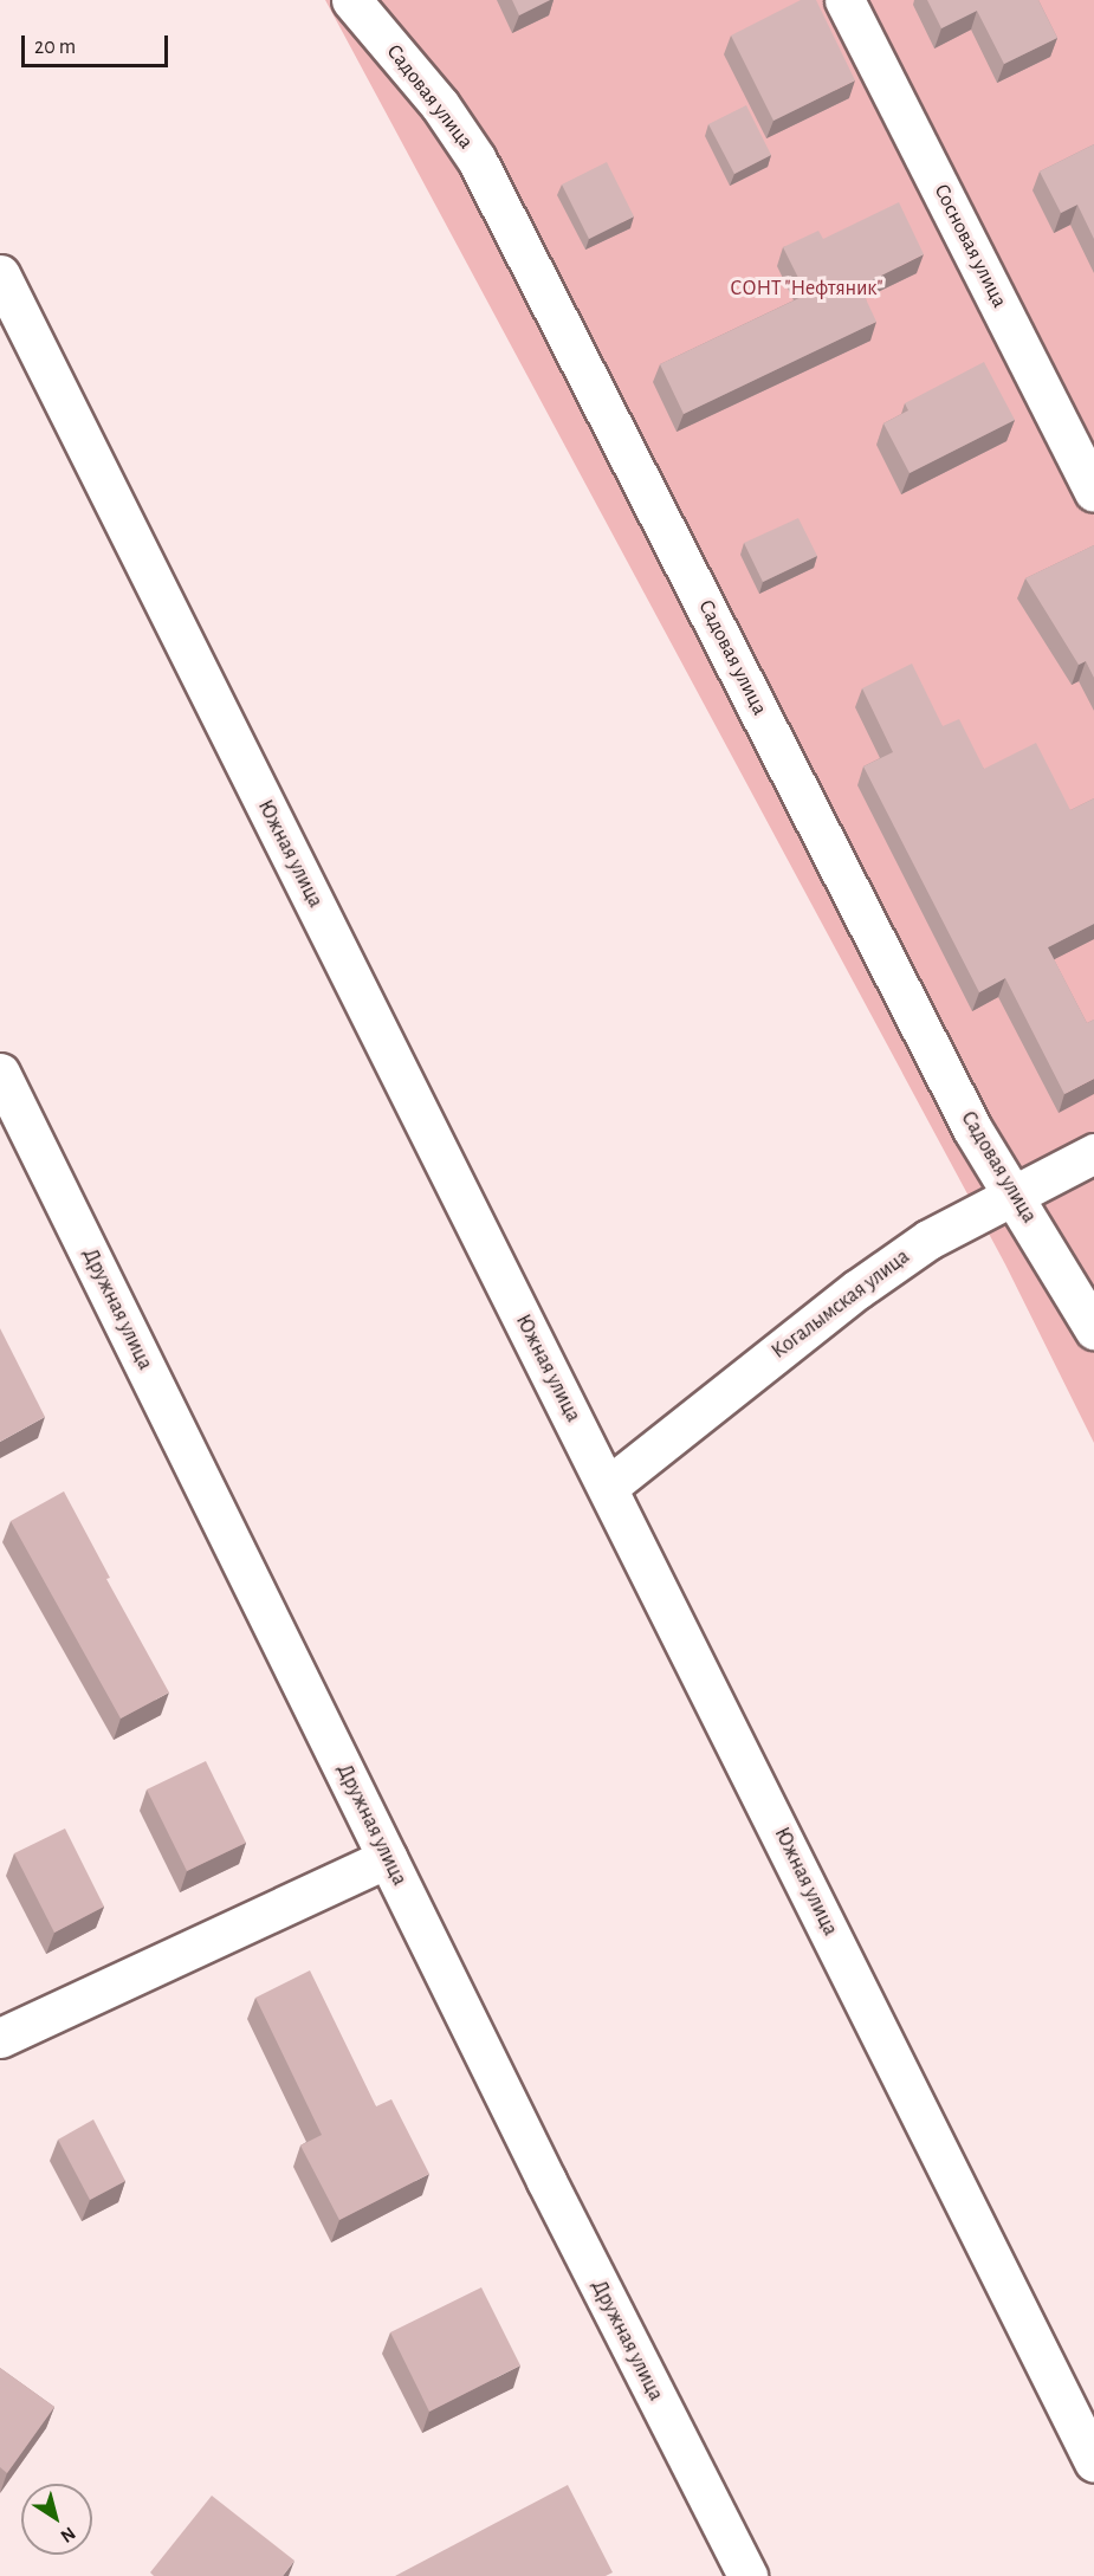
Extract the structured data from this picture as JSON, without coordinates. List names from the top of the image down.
{
  "streets": {
    "street": [
      "Садовая улица",
      "Сосновая улица",
      "Южная улица",
      "Когалымская улица",
      "Дружная улица"
    ]
  },
  "crossings": [
    ["Садовая улица", "Когалымская улица"],
    ["Южная улица", "Когалымская улица"]
  ],
  "parks": ["СОНТ \"Нефтяник\""],
  "scale_bar": "20 m",
  "north": "bottom right"
}
